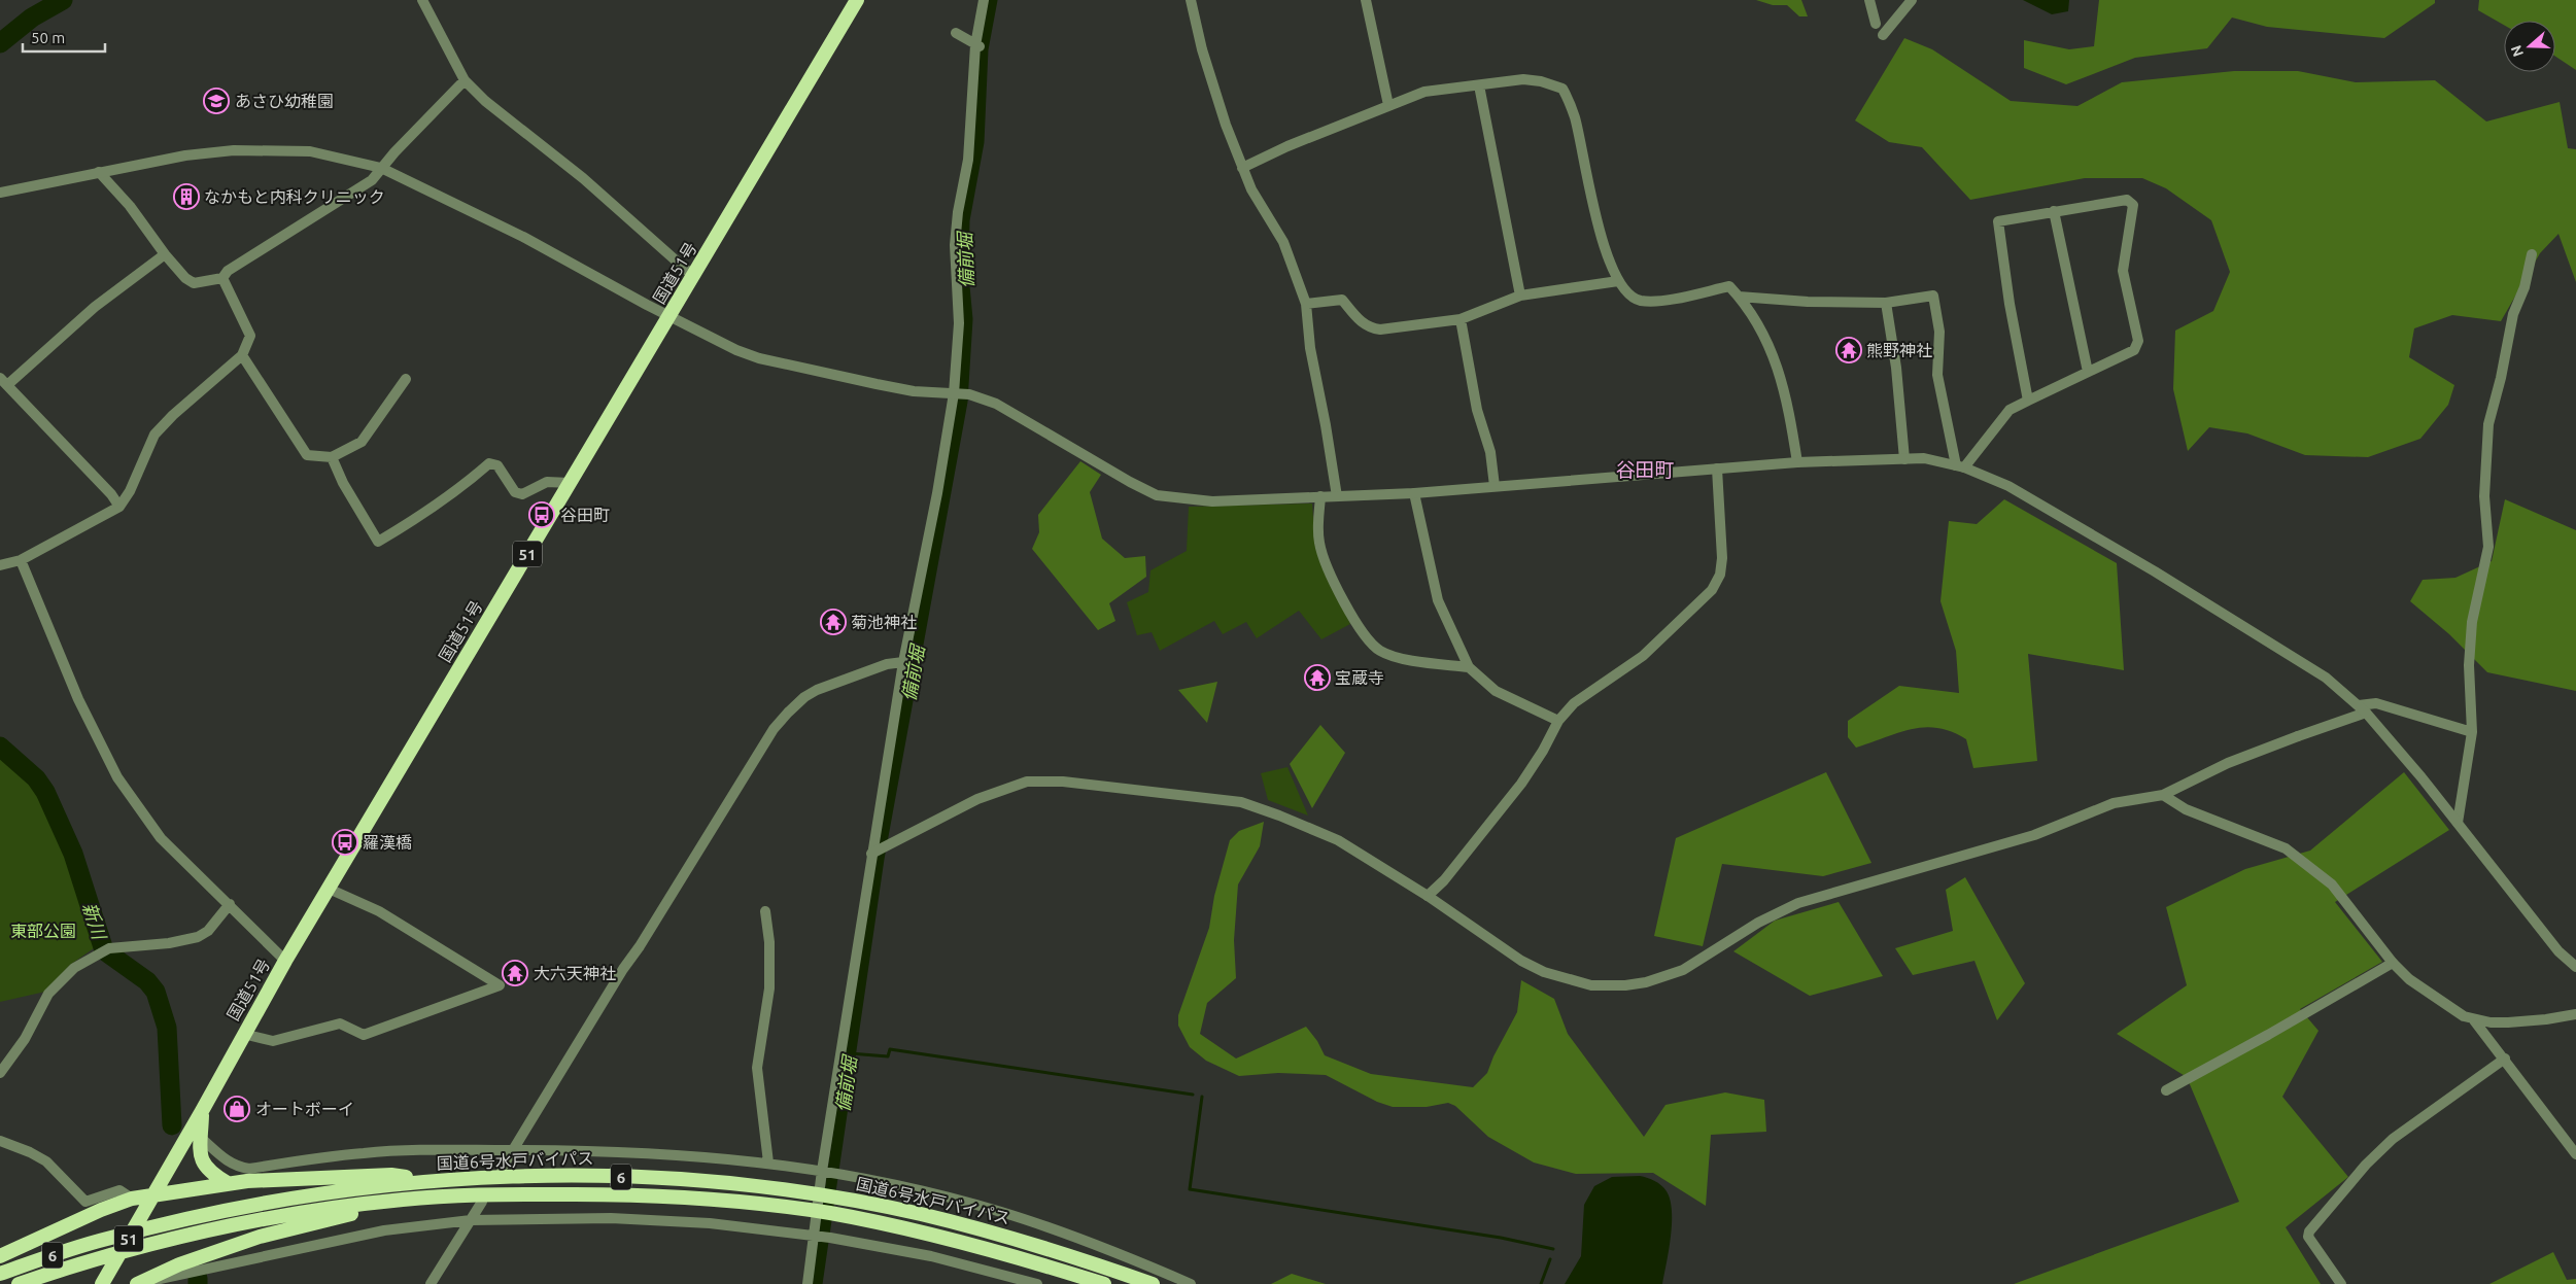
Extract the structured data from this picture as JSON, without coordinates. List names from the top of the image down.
{
  "streets": {
    "highway": [
      "国道51号",
      "51",
      "国道6号水戸バイパス",
      "6"
    ]
  },
  "districts": ["谷田町"],
  "water": ["備前堀", "新川"],
  "parks": ["東部公園"],
  "places": {
    "school or university": ["あさひ幼稚園"],
    "building": ["なかもと内科クリニック"],
    "temple": [
      "熊野神社",
      "菊池神社",
      "宝蔵寺",
      "大六天神社"
    ],
    "bus stop": ["谷田町", "羅漢橋"],
    "shop": ["オートボーイ"]
  },
  "scale_bar": "50 m",
  "north": "left"
}
